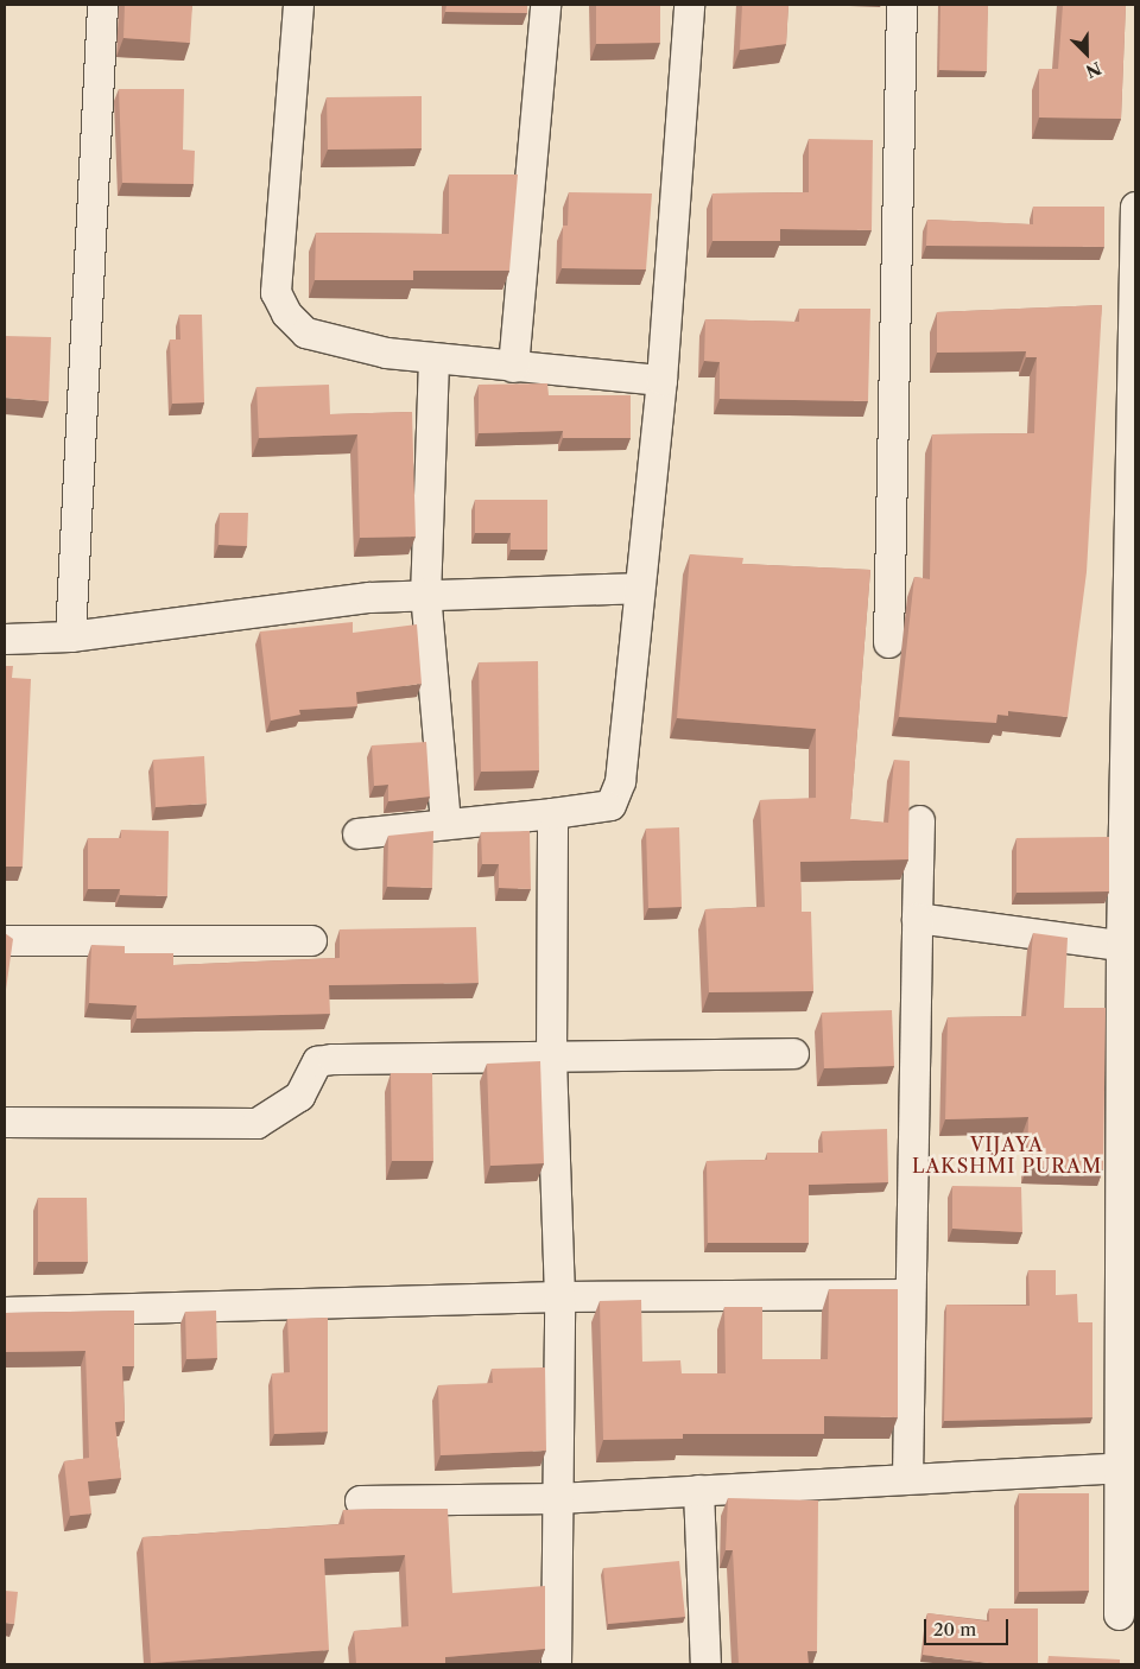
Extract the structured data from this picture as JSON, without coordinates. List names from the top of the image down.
{
  "districts": ["VIJAYA LAKSHMI PURAM"],
  "scale_bar": "20 m",
  "north": "bottom right"
}
